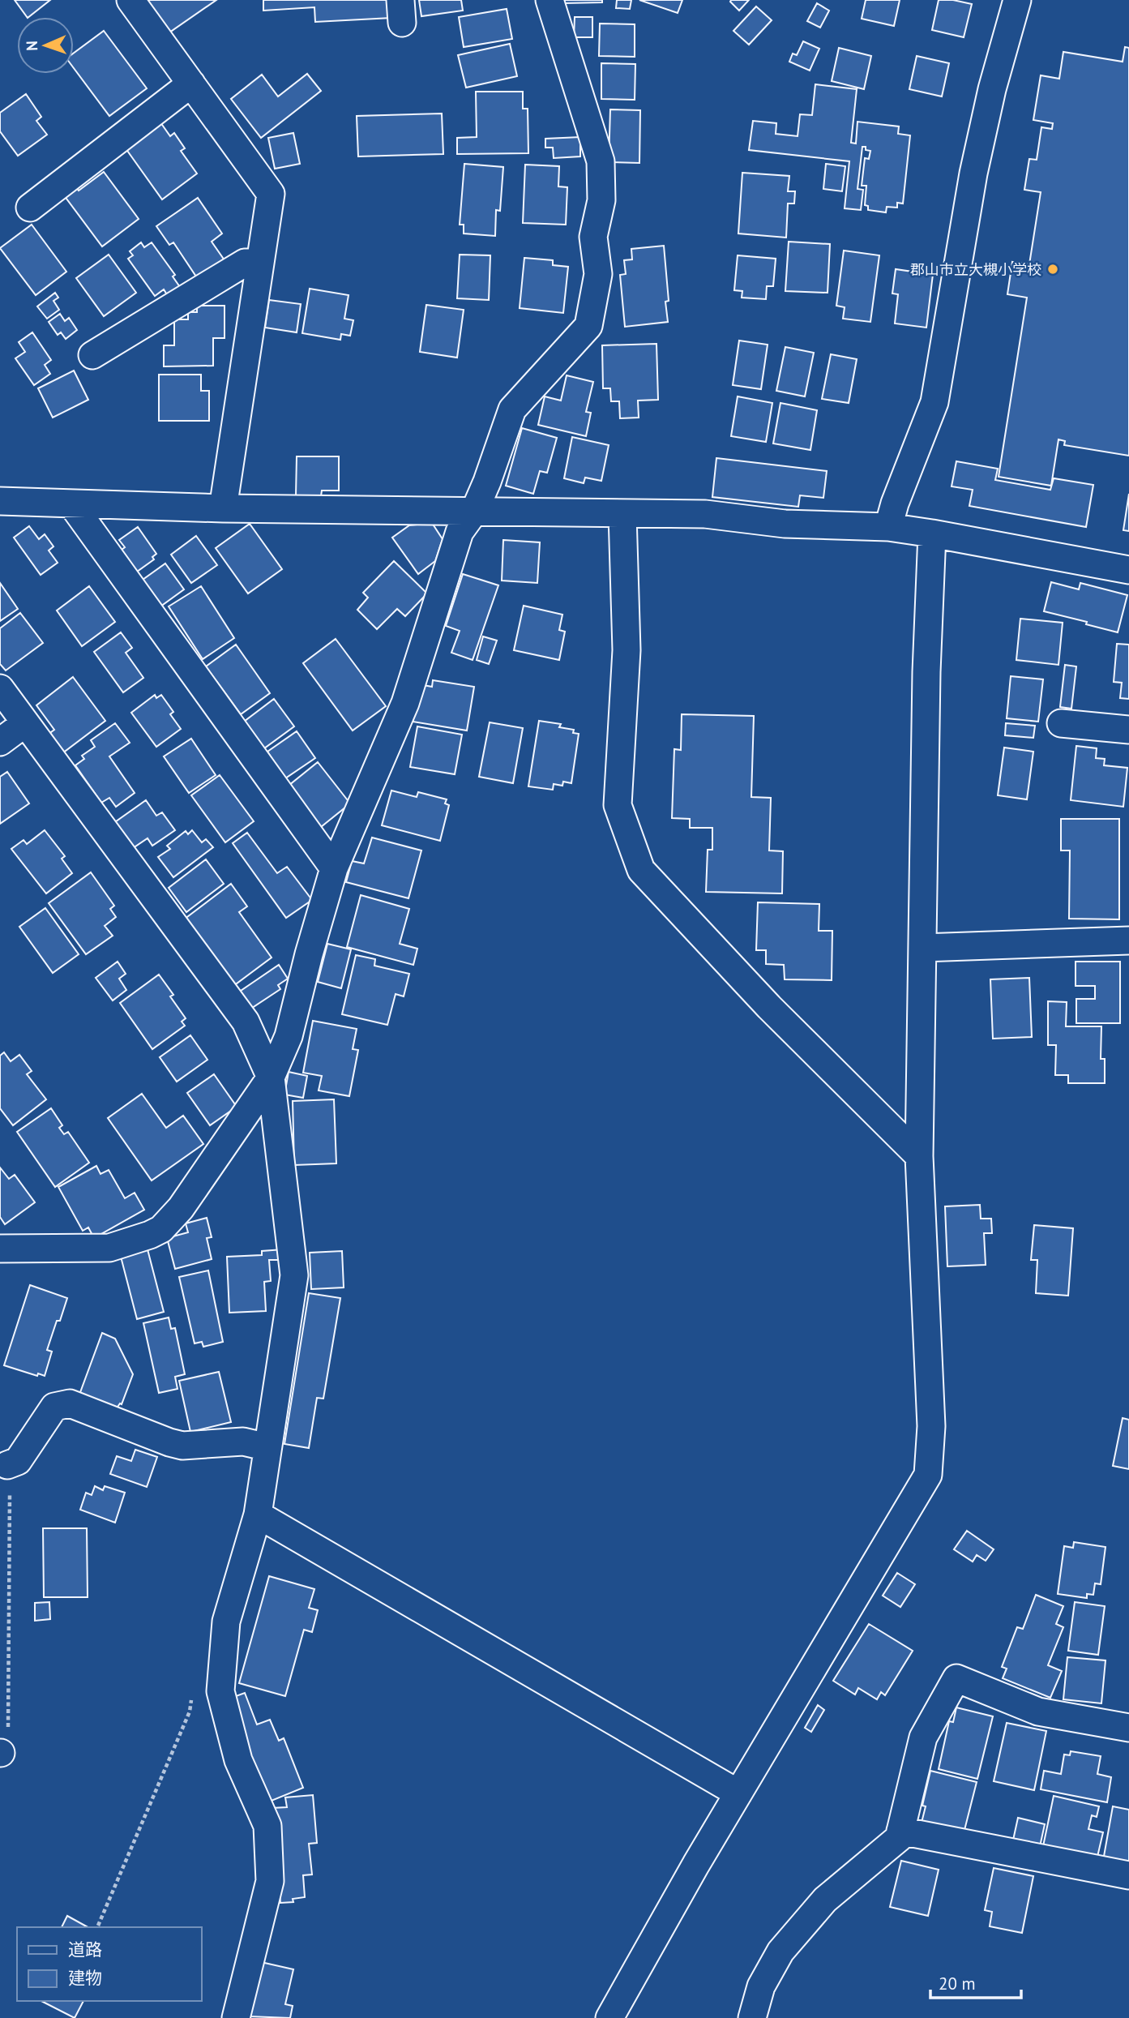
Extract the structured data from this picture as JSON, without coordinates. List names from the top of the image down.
{
  "places": ["郡山市立大槻小学校"],
  "legend": ["道路", "建物"],
  "scale_bar": "20 m",
  "north": "left"
}
